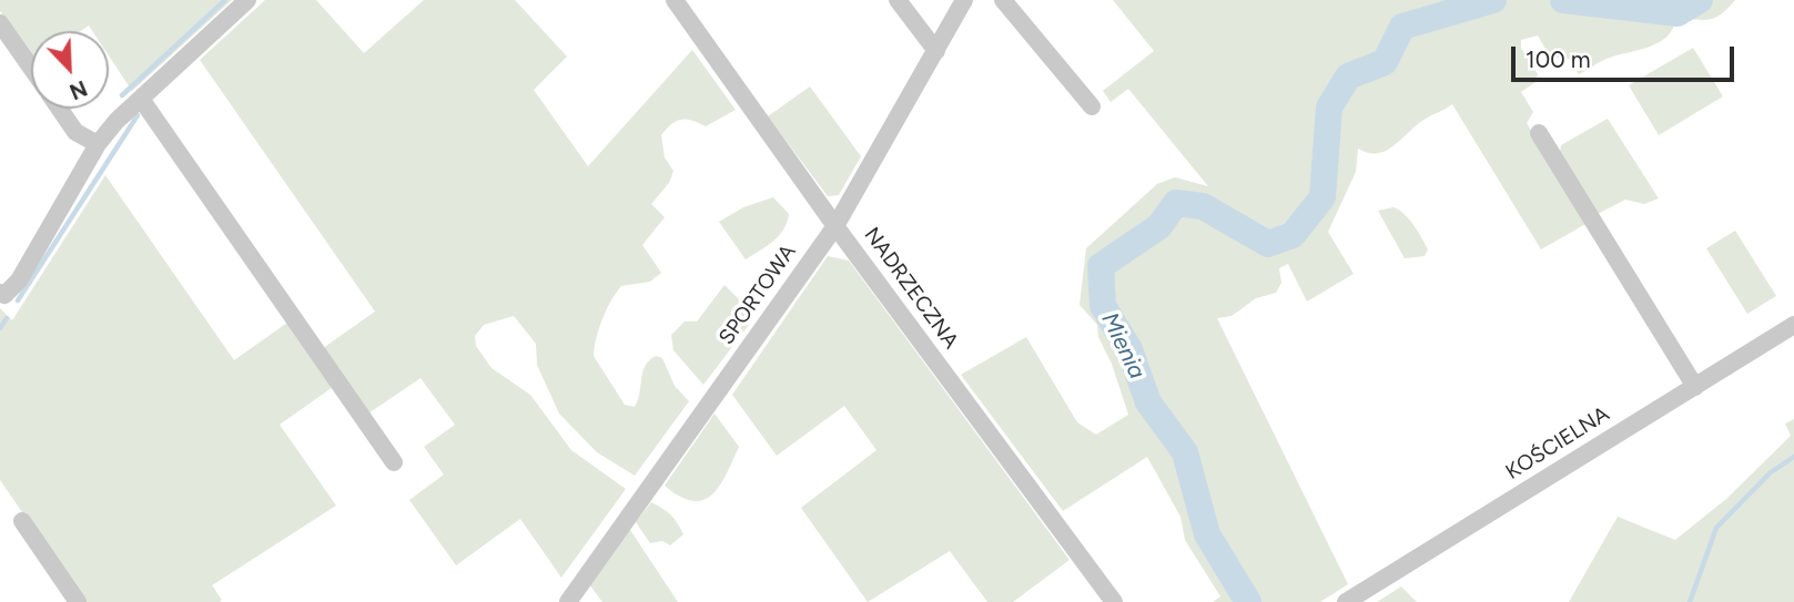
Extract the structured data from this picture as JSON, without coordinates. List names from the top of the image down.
{
  "streets": {
    "street": ["NADRZECZNA", "SPORTOWA", "KOŚCIELNA"]
  },
  "crossings": [
    ["NADRZECZNA", "SPORTOWA"]
  ],
  "water": ["Mienia"],
  "scale_bar": "100 m",
  "north": "bottom right"
}
